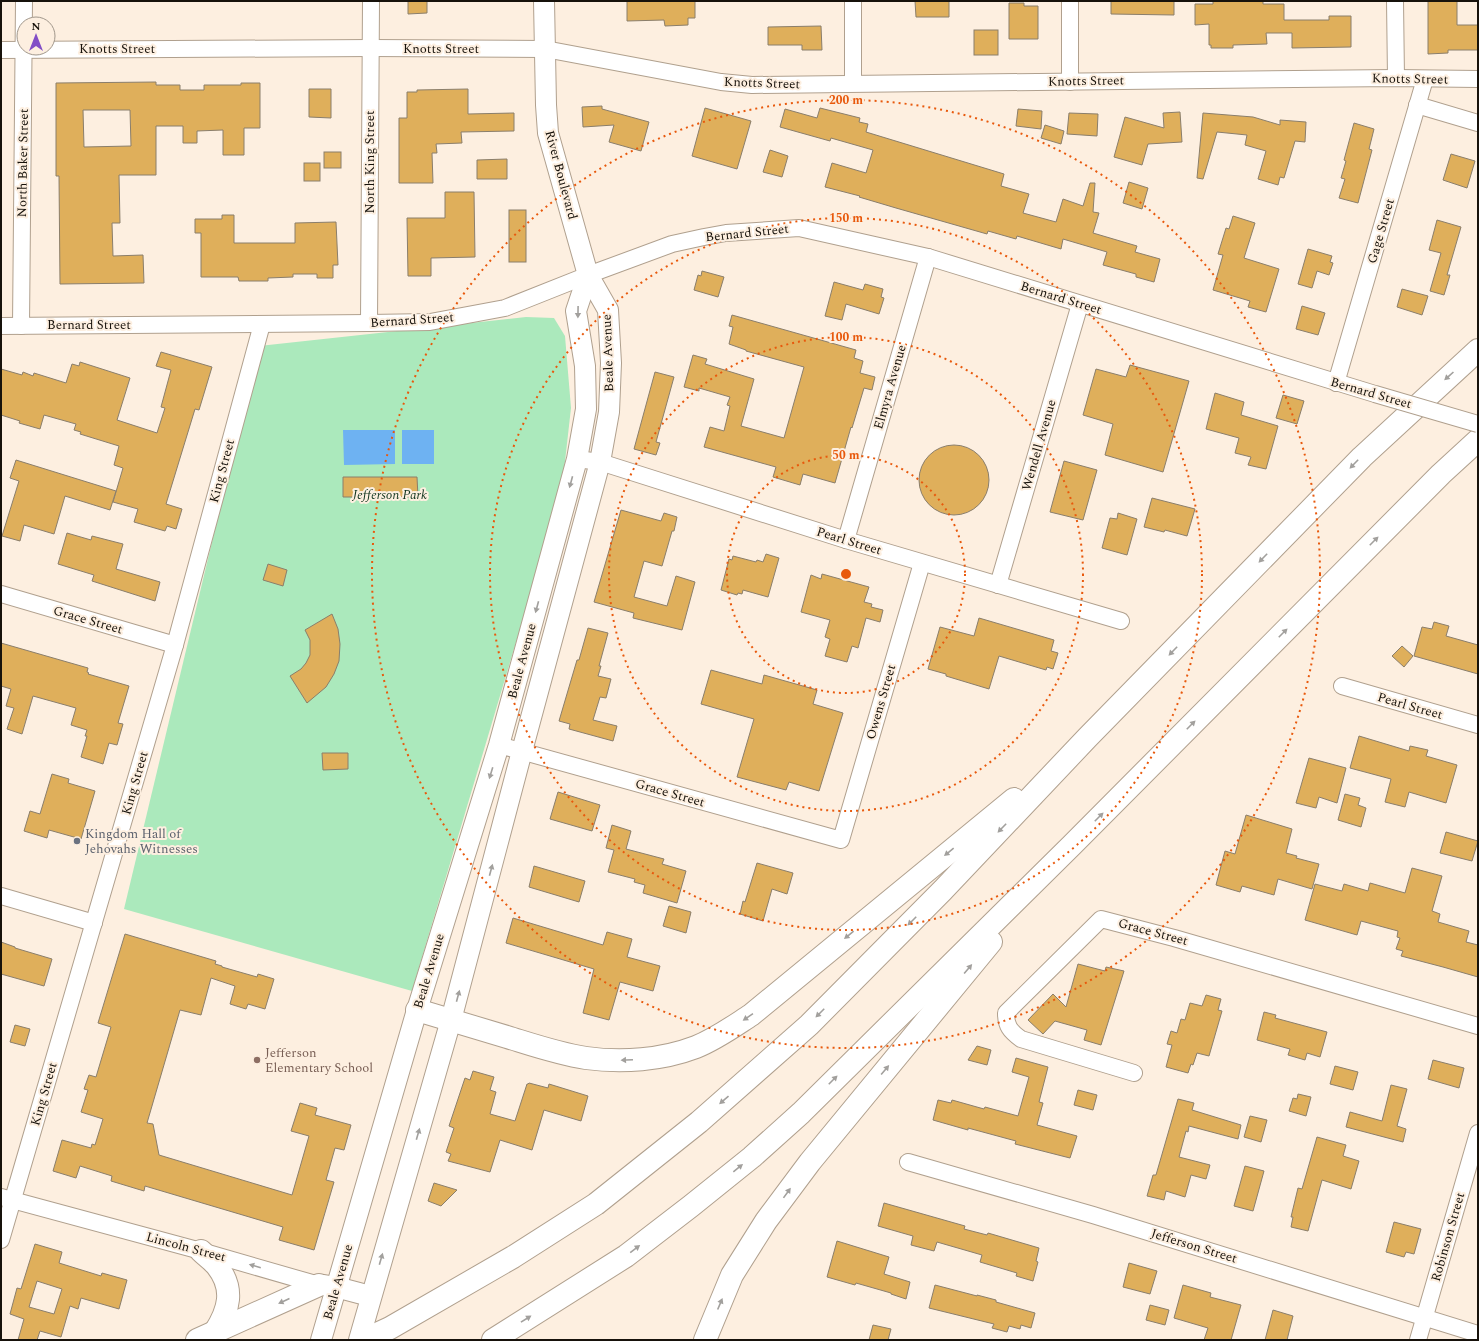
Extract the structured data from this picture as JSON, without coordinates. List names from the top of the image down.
{
  "streets": {
    "main road": ["River Boulevard", "Beale Avenue", "Lincoln Street"],
    "street": [
      "Knotts Street",
      "North King Street",
      "North Baker Street",
      "Gage Street",
      "Bernard Street",
      "Elmyra Avenue",
      "Wendell Avenue",
      "King Street",
      "Pearl Street",
      "Grace Street",
      "Owens Street",
      "Robinson Street",
      "Jefferson Street"
    ]
  },
  "crossings": [
    ["Knotts Street", "North King Street"],
    ["Knotts Street", "River Boulevard"],
    ["Knotts Street", "Gage Street"],
    ["North King Street", "Bernard Street"],
    ["North Baker Street", "Bernard Street"],
    ["River Boulevard", "Bernard Street"],
    ["River Boulevard", "Beale Avenue"],
    ["Gage Street", "Bernard Street"],
    ["Bernard Street", "Beale Avenue"],
    ["Bernard Street", "Elmyra Avenue"],
    ["Bernard Street", "Wendell Avenue"],
    ["Bernard Street", "King Street"],
    ["Beale Avenue", "Pearl Street"],
    ["Beale Avenue", "Grace Street"],
    ["Beale Avenue", "Lincoln Street"],
    ["Elmyra Avenue", "Pearl Street"],
    ["Wendell Avenue", "Pearl Street"],
    ["King Street", "Grace Street"],
    ["King Street", "Lincoln Street"],
    ["Pearl Street", "Owens Street"],
    ["Grace Street", "Owens Street"],
    ["Robinson Street", "Jefferson Street"]
  ],
  "one_way": ["Lincoln Street"],
  "parks": ["Jefferson Park"],
  "places": ["Kingdom Hall of Jehovahs Witnesses", "Jefferson Elementary School"],
  "north": "top",
  "rings": [
    "200 m",
    "150 m",
    "100 m",
    "50 m"
  ]
}
